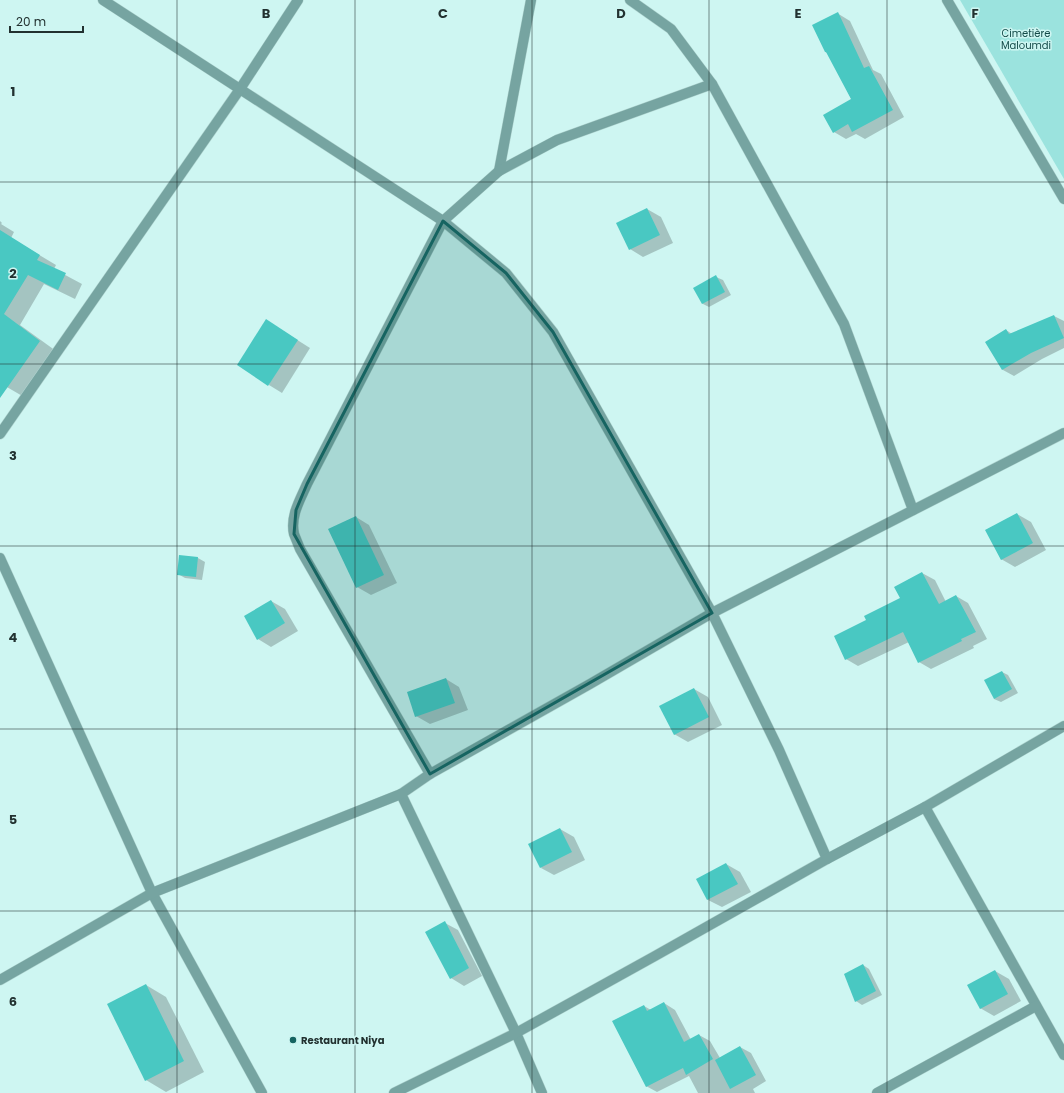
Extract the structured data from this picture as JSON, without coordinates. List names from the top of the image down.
{
  "parks": ["Cimetière Maloumdi"],
  "places": ["Restaurant Niya"],
  "scale_bar": "20 m",
  "grid": {
    "columns": [
      "B",
      "C",
      "D",
      "E",
      "F"
    ],
    "rows": [
      "1",
      "2",
      "3",
      "4",
      "5",
      "6"
    ]
  }
}
